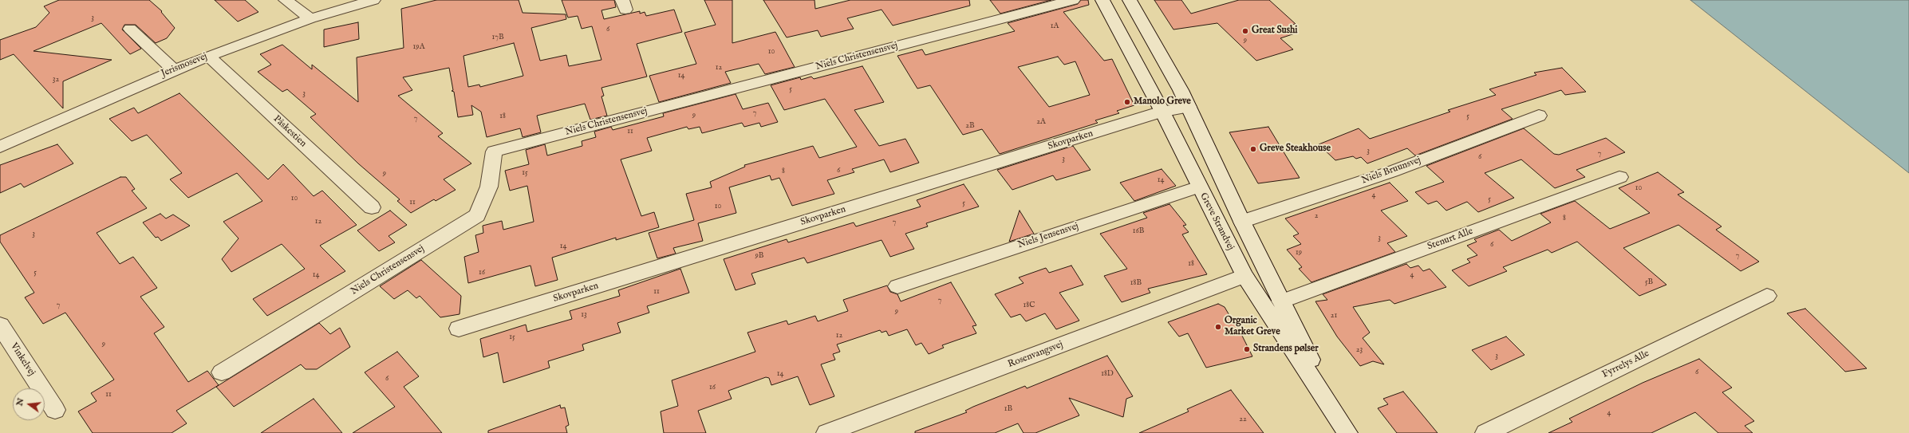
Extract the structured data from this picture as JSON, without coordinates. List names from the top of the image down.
{
  "streets": {
    "street": [
      "Niels Christensensvej",
      "Jerismosevej",
      "Påskestien",
      "Skovparken",
      "Niels Bruunsvej",
      "Greve Strandvej",
      "Niels Jensensvej",
      "Stenurt Alle",
      "Rosenvangsvej",
      "Vinkelvej",
      "Fyrrelys Alle"
    ]
  },
  "crossings": [
    ["Jerismosevej", "Påskestien"],
    ["Skovparken", "Greve Strandvej"],
    ["Niels Bruunsvej", "Greve Strandvej"],
    ["Greve Strandvej", "Niels Jensensvej"],
    ["Greve Strandvej", "Stenurt Alle"],
    ["Greve Strandvej", "Rosenvangsvej"]
  ],
  "places": [
    "Great Sushi",
    "Manolo Greve",
    "Greve Steakhouse",
    "Organic Market Greve",
    "Strandens pølser"
  ],
  "house_numbers": [
    "3",
    "1A",
    "6",
    "17B",
    "9",
    "19A",
    "10",
    "12",
    "14",
    "32",
    "5",
    "3",
    "7",
    "9",
    "18",
    "5",
    "7",
    "2A",
    "2B",
    "11",
    "3",
    "7",
    "6",
    "3",
    "6",
    "8",
    "15",
    "9",
    "14",
    "10",
    "4",
    "10",
    "5",
    "11",
    "5",
    "10",
    "2",
    "8",
    "12",
    "7",
    "16B",
    "3",
    "3",
    "6",
    "14",
    "19",
    "9B",
    "7",
    "18",
    "5",
    "16",
    "14",
    "4",
    "5B",
    "18B",
    "11",
    "7",
    "7",
    "18C",
    "9",
    "13",
    "21",
    "12",
    "15",
    "9",
    "23",
    "3",
    "6",
    "14",
    "18D",
    "6",
    "16",
    "11",
    "1B",
    "4",
    "22"
  ],
  "north": "left"
}
